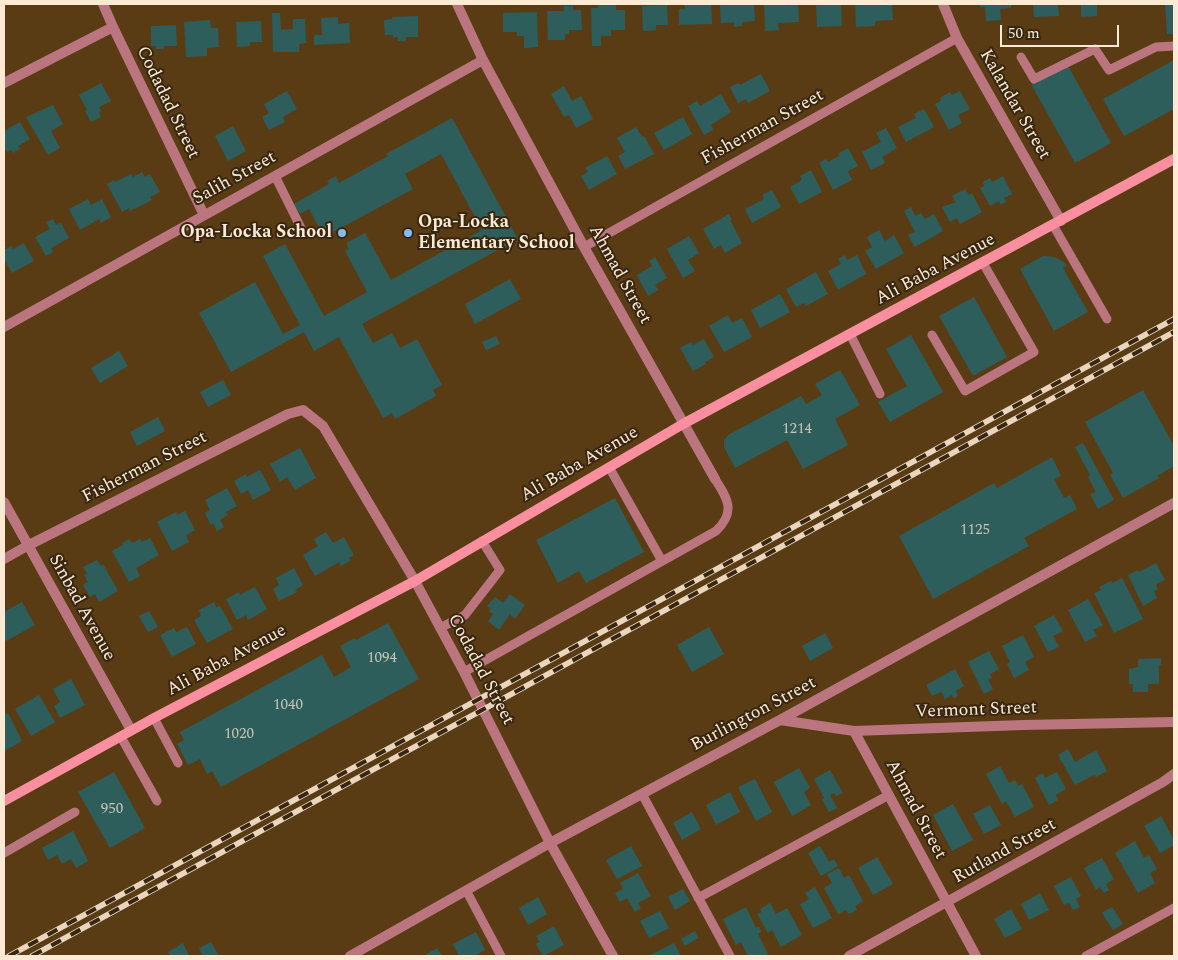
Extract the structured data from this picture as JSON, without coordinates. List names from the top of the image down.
{
  "streets": {
    "street": [
      "Codadad Street",
      "Kalandar Street",
      "Fisherman Street",
      "Salih Street",
      "Ali Baba Avenue",
      "Ahmad Street",
      "Sinbad Avenue",
      "Vermont Street",
      "Burlington Street",
      "Rutland Street"
    ]
  },
  "crossings": [
    ["Codadad Street", "Fisherman Street"],
    ["Codadad Street", "Salih Street"],
    ["Codadad Street", "Ali Baba Avenue"],
    ["Codadad Street", "Burlington Street"],
    ["Kalandar Street", "Fisherman Street"],
    ["Kalandar Street", "Ali Baba Avenue"],
    ["Fisherman Street", "Ahmad Street"],
    ["Fisherman Street", "Sinbad Avenue"],
    ["Salih Street", "Ahmad Street"],
    ["Ali Baba Avenue", "Ahmad Street"],
    ["Ali Baba Avenue", "Sinbad Avenue"],
    ["Ahmad Street", "Vermont Street"],
    ["Ahmad Street", "Rutland Street"],
    ["Vermont Street", "Burlington Street"]
  ],
  "places": ["Opa-Locka School", "Opa-Locka Elementary School"],
  "house_numbers": [
    "1214",
    "1125",
    "1094",
    "1040",
    "1020",
    "950"
  ],
  "scale_bar": "50 m"
}
